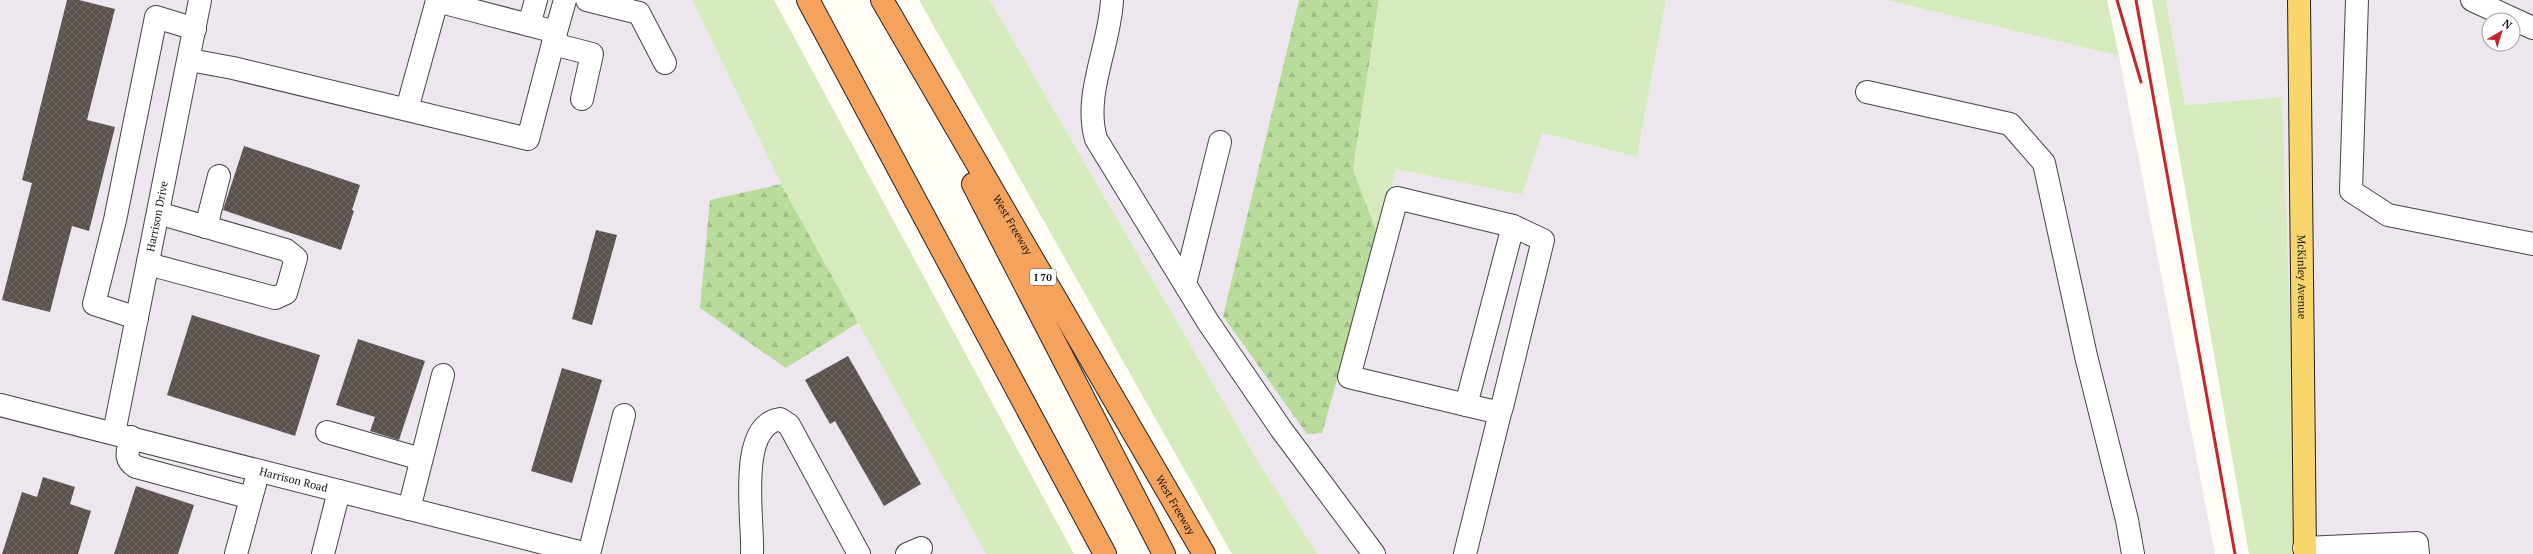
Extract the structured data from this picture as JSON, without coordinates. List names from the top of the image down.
{
  "streets": {
    "highway": ["West Freeway", "I 70"],
    "main road": ["McKinley Avenue"],
    "street": ["Harrison Drive", "Harrison Road"]
  },
  "crossings": [
    ["Harrison Drive", "Harrison Road"]
  ],
  "north": "top right"
}
